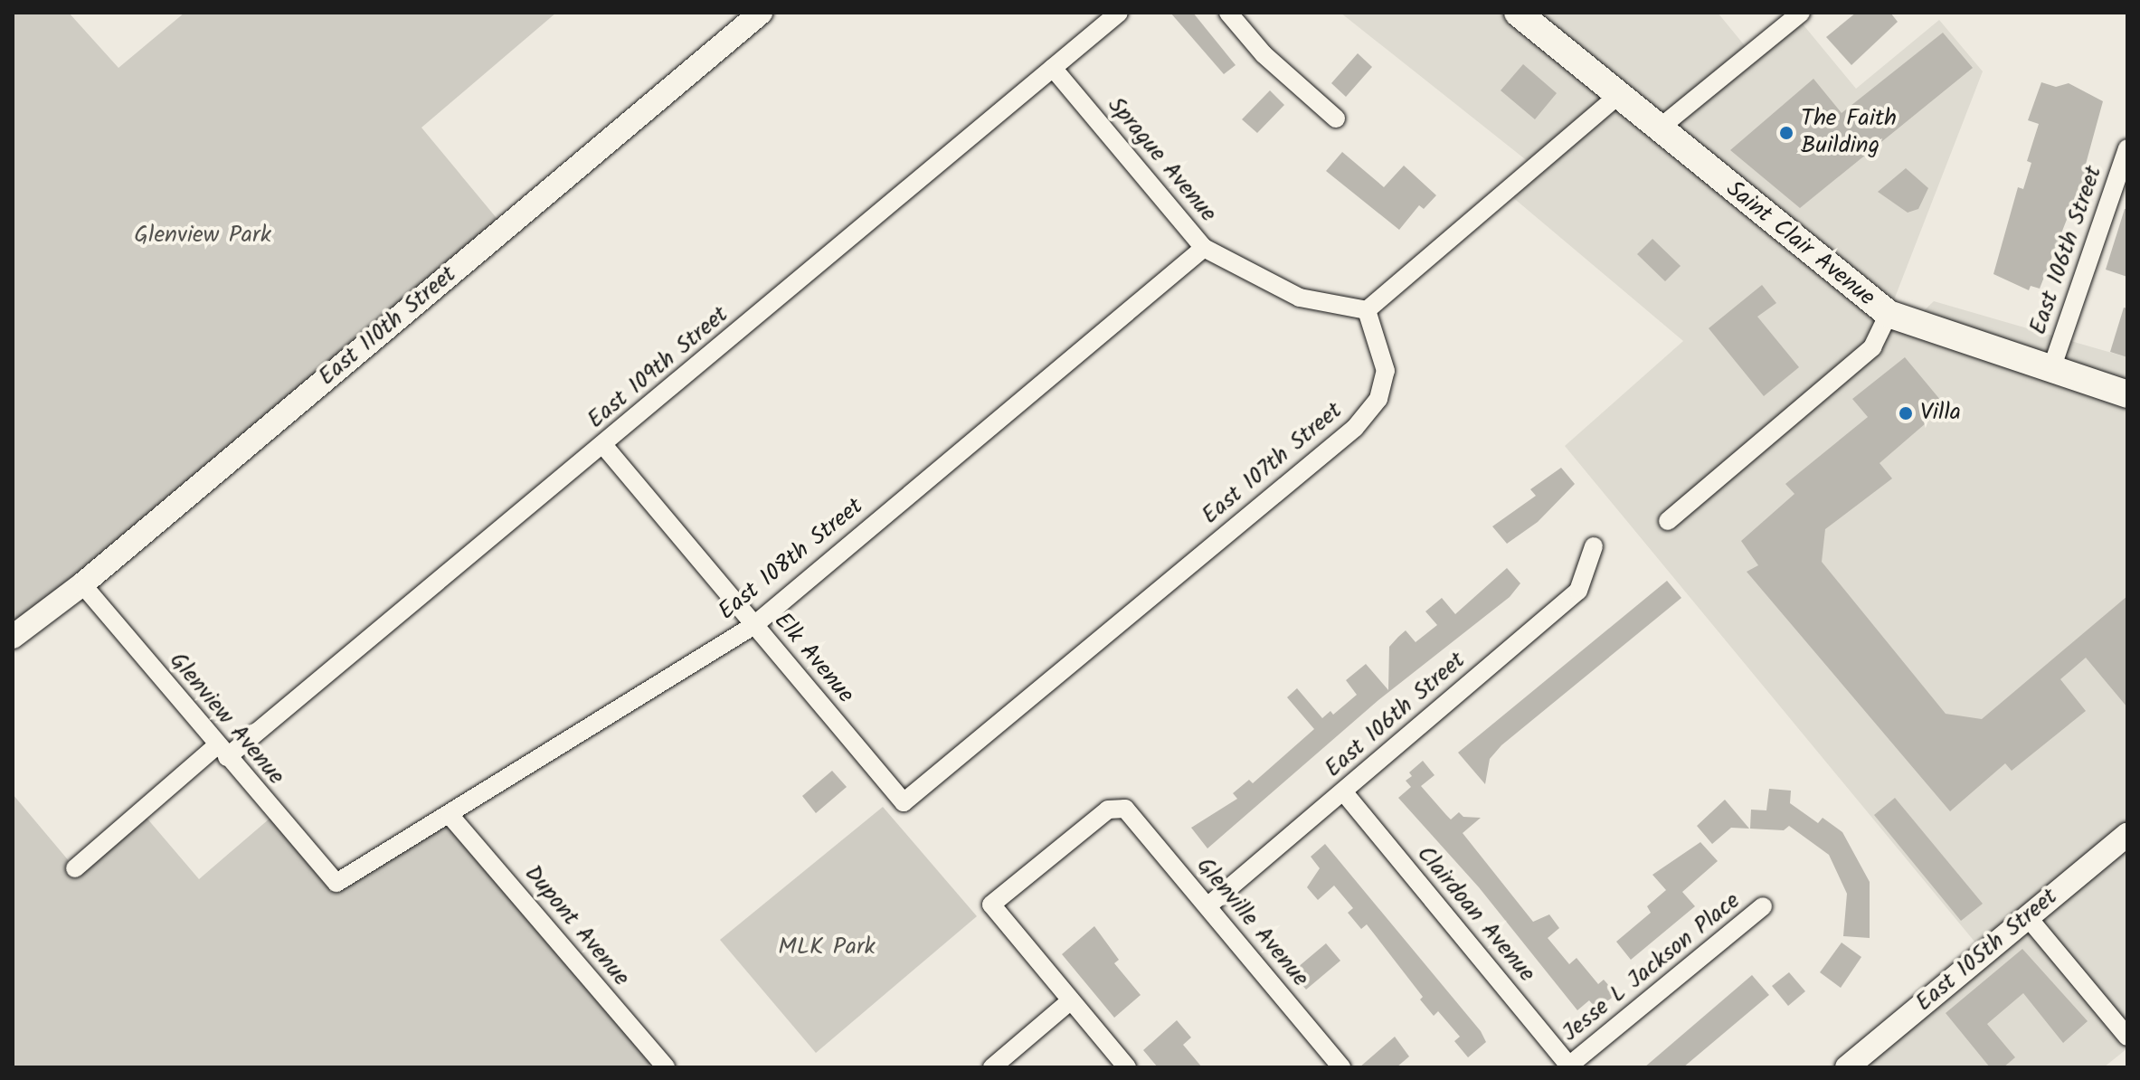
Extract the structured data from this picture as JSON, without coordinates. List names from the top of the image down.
{
  "streets": {
    "main road": ["Saint Clair Avenue"],
    "street": [
      "Sprague Avenue",
      "East 106th Street",
      "East 110th Street",
      "East 109th Street",
      "East 107th Street",
      "East 108th Street",
      "Elk Avenue",
      "Glenview Avenue",
      "Clairdoan Avenue",
      "Glenville Avenue",
      "Dupont Avenue",
      "East 105th Street",
      "Jesse L Jackson Place"
    ]
  },
  "crossings": [
    ["Sprague Avenue", "East 109th Street"],
    ["Sprague Avenue", "East 107th Street"],
    ["Sprague Avenue", "East 108th Street"],
    ["Saint Clair Avenue", "East 106th Street"],
    ["East 106th Street", "Clairdoan Avenue"],
    ["East 106th Street", "Glenville Avenue"],
    ["East 110th Street", "Glenview Avenue"],
    ["East 109th Street", "Elk Avenue"],
    ["East 109th Street", "Glenview Avenue"],
    ["East 107th Street", "Elk Avenue"],
    ["East 108th Street", "Elk Avenue"],
    ["East 108th Street", "Glenview Avenue"],
    ["East 108th Street", "Dupont Avenue"],
    ["Clairdoan Avenue", "Jesse L Jackson Place"]
  ],
  "parks": ["Glenview Park", "MLK Park"],
  "places": ["The Faith Building", "Villa"]
}
